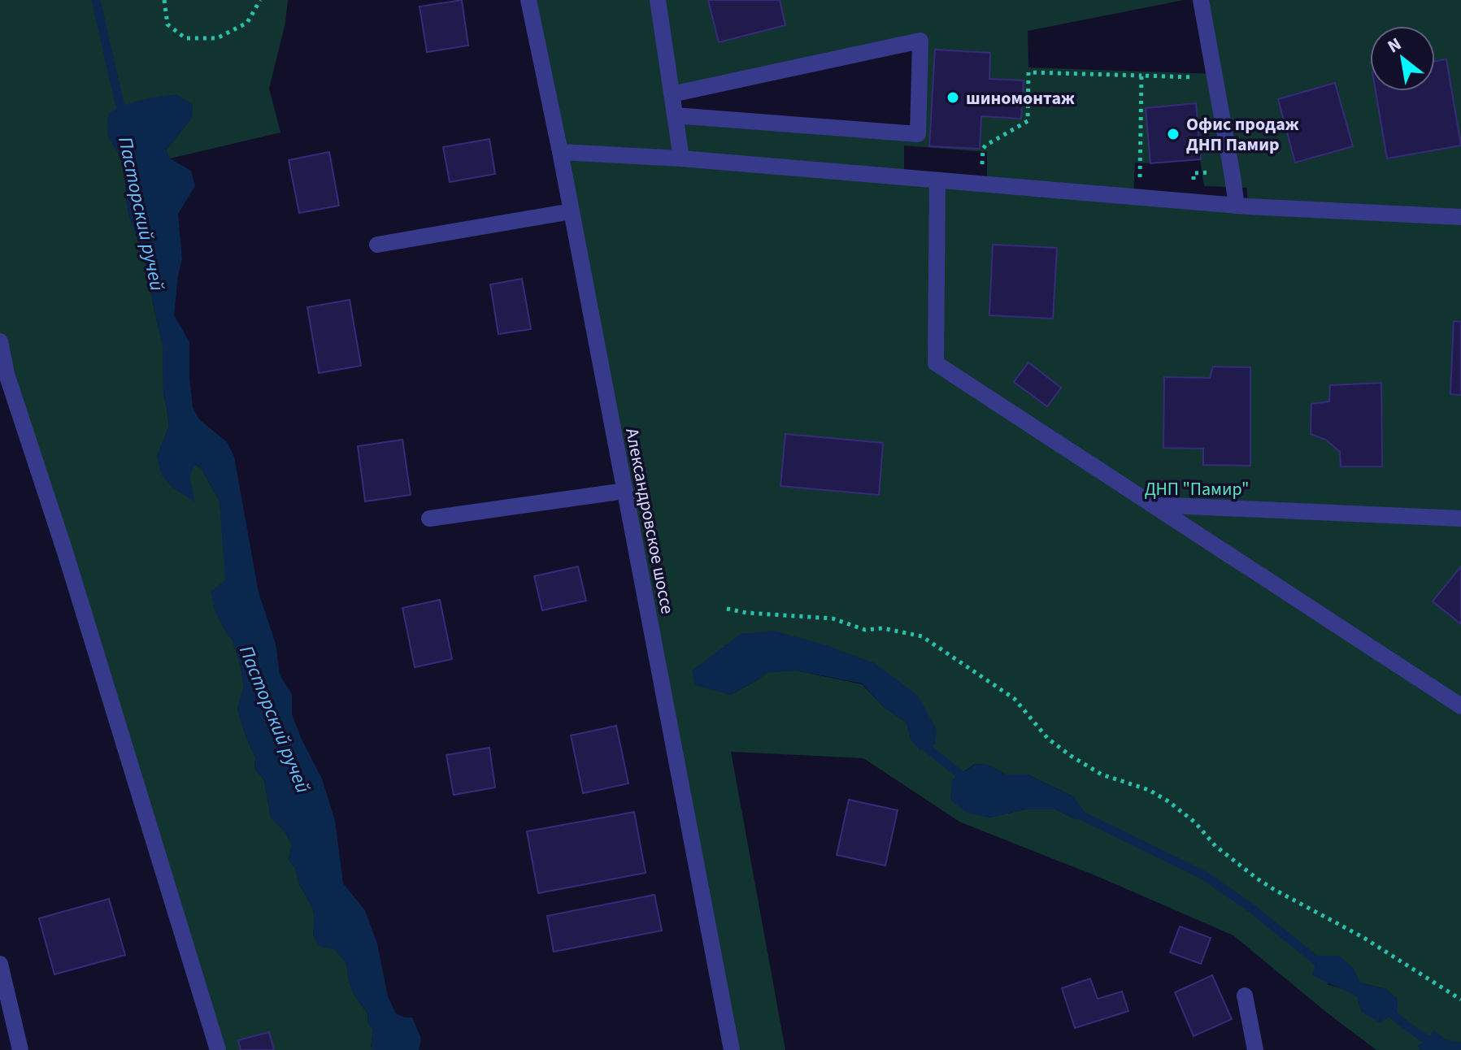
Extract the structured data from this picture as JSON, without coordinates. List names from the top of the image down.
{
  "streets": {
    "street": ["Александровское шоссе"]
  },
  "water": ["Пасторский ручей"],
  "parks": ["ДНП \"Памир\""],
  "places": ["шиномонтаж", "Офис продаж ДНП Памир"],
  "north": "top left"
}
